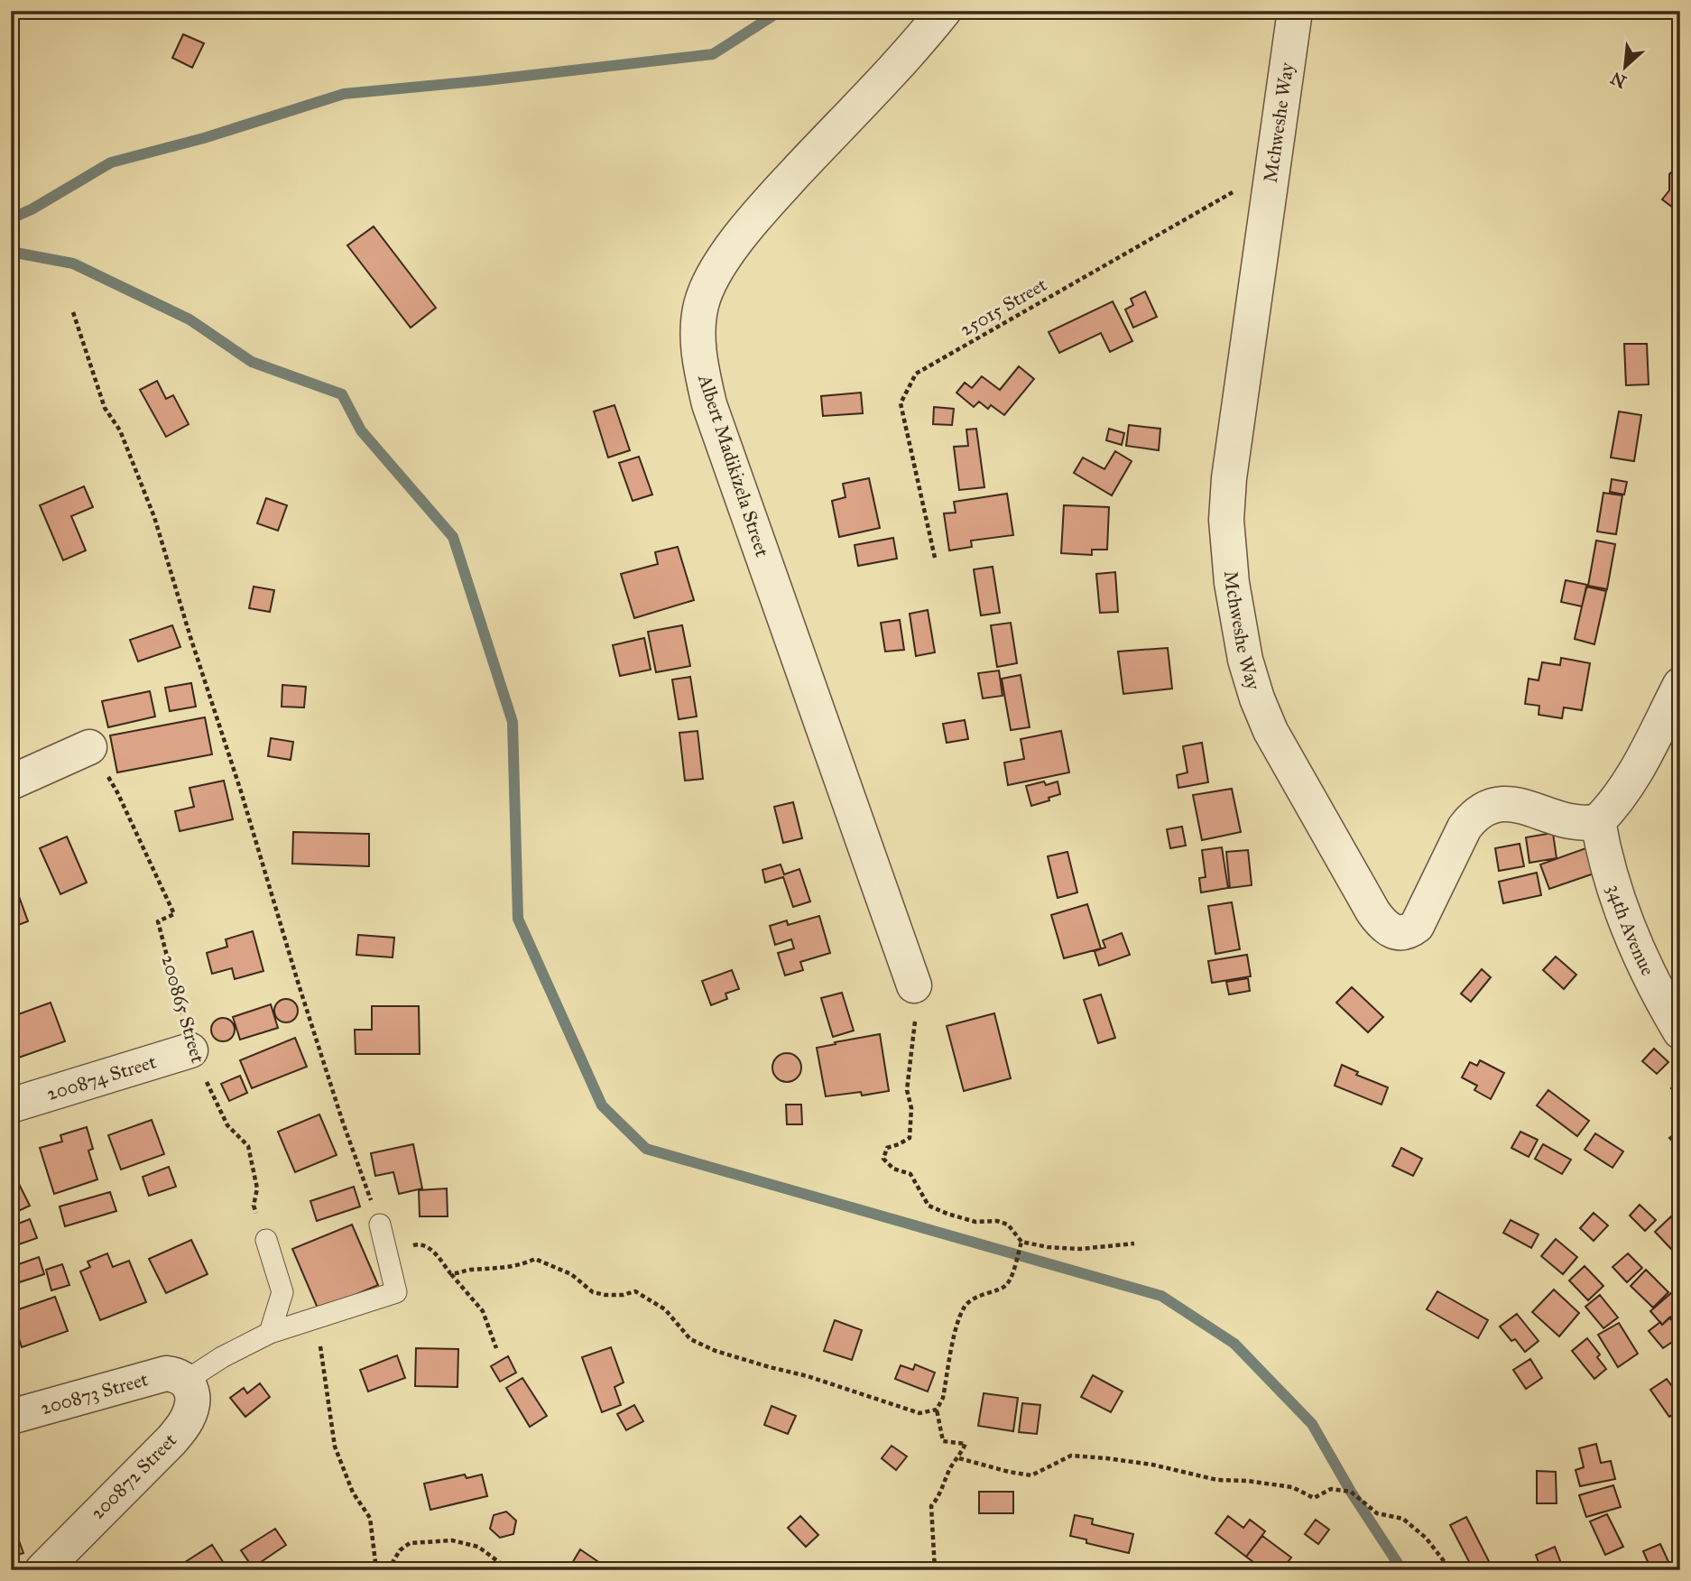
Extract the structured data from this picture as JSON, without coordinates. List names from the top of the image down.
{
  "streets": {
    "street": [
      "Mchweshe Way",
      "Albert Madikizela Street",
      "34th Avenue",
      "200874 Street",
      "200873 Street",
      "200872 Street"
    ],
    "path": ["25015 Street", "200865 Street"]
  },
  "crossings": [
    ["Mchweshe Way", "25015 Street"],
    ["Mchweshe Way", "34th Avenue"],
    ["200865 Street", "200874 Street"],
    ["200873 Street", "200872 Street"]
  ],
  "north": "bottom left"
}
